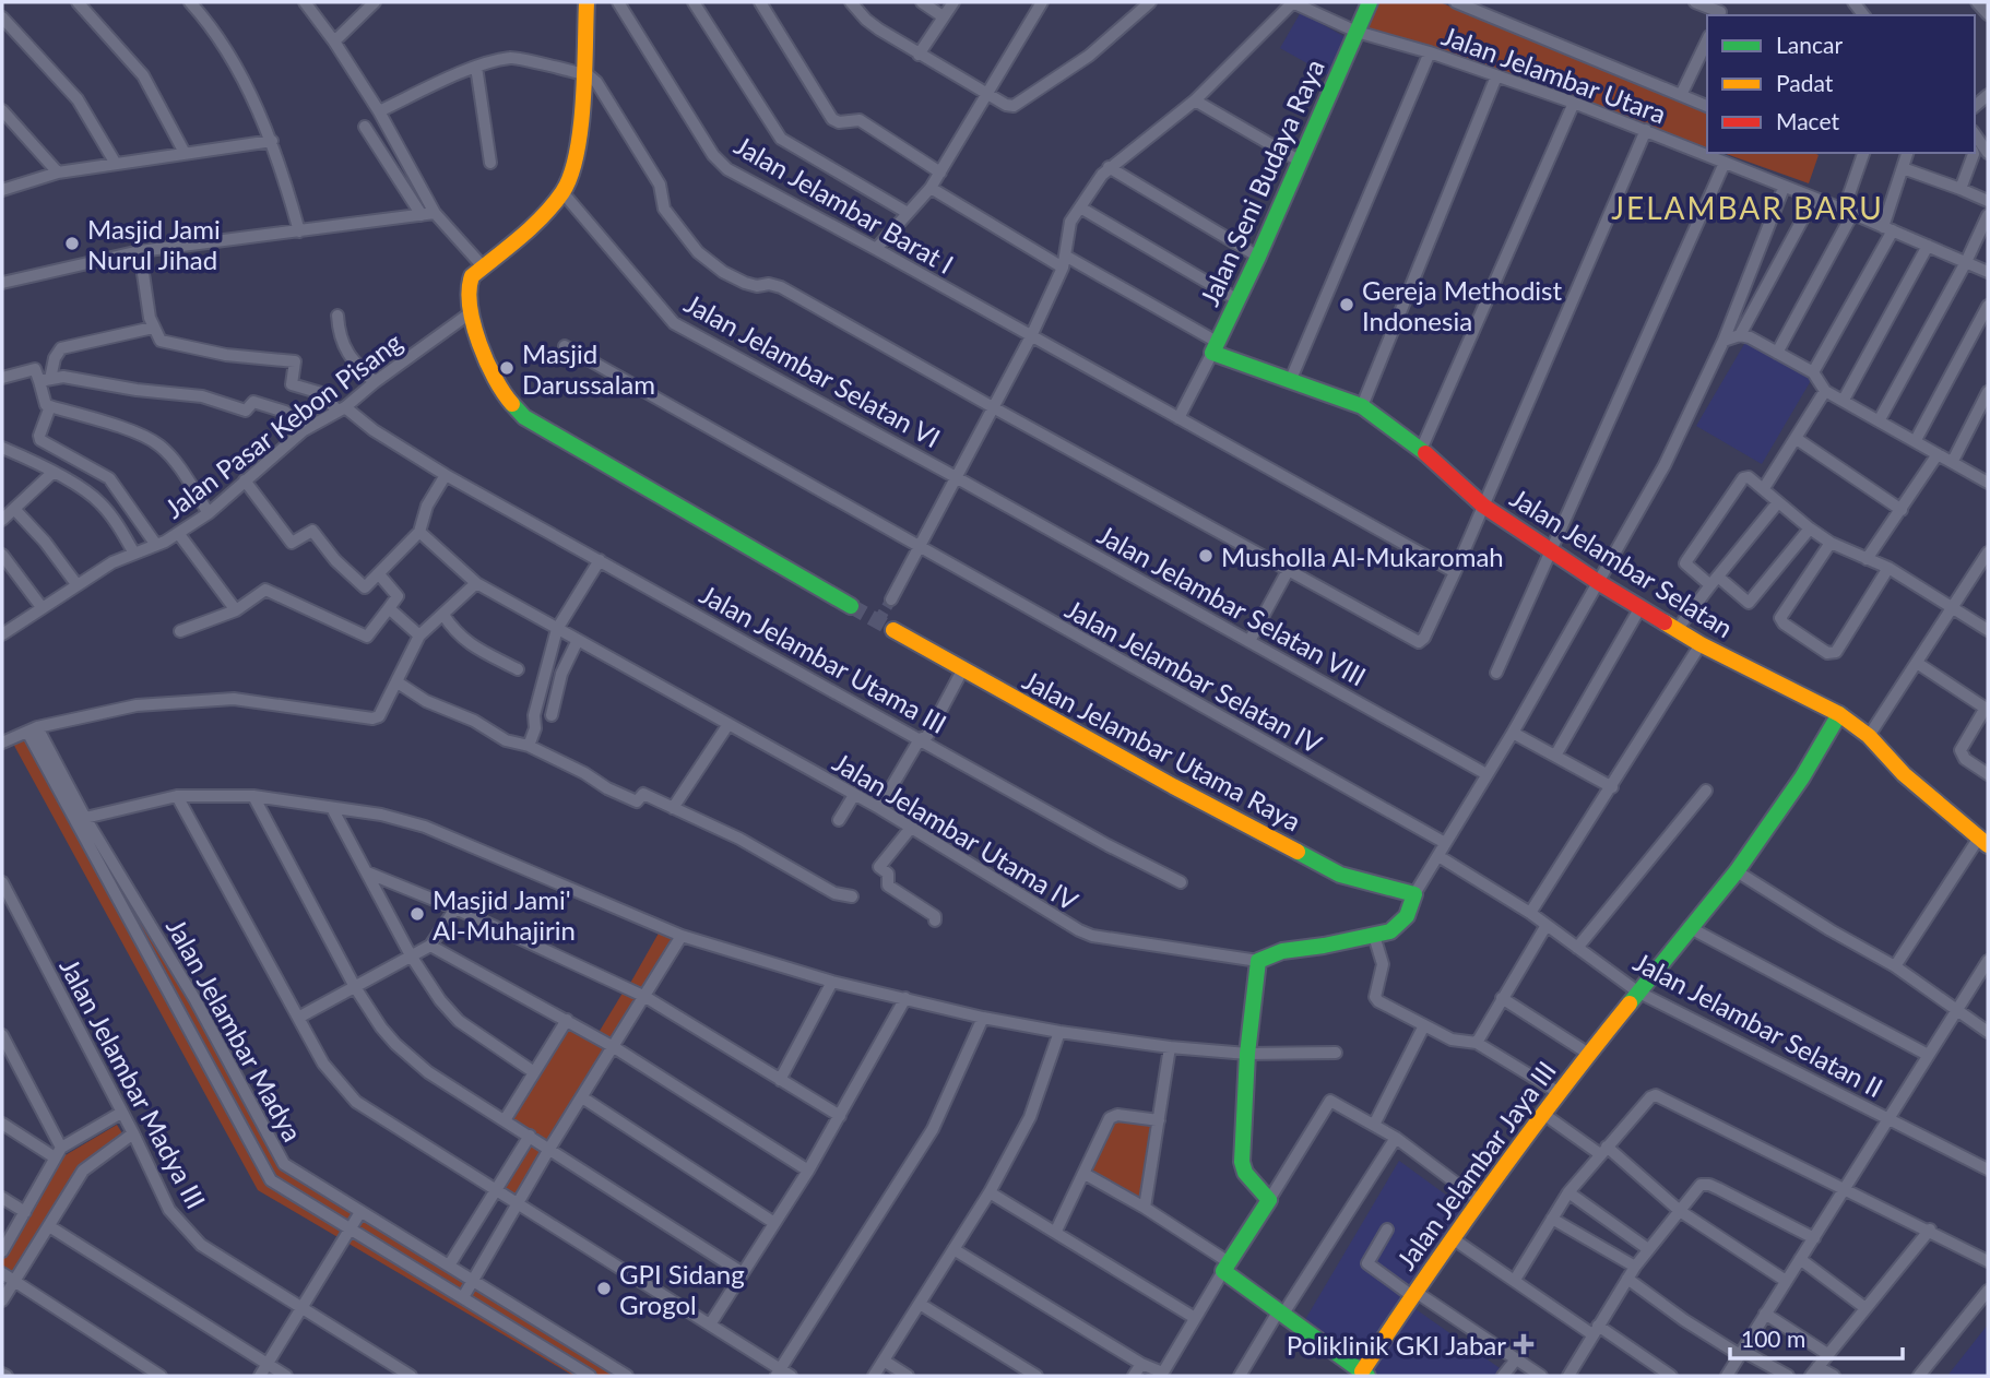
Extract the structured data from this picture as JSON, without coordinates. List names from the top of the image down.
{
  "streets": {
    "street": [
      "Jalan Jelambar Utara",
      "Jalan Seni Budaya Raya",
      "Jalan Jelambar Barat I",
      "Jalan Jelambar Selatan VI",
      "Jalan Pasar Kebon Pisang",
      "Jalan Jelambar Selatan",
      "Jalan Jelambar Selatan VIII",
      "Jalan Jelambar Utama III",
      "Jalan Jelambar Selatan IV",
      "Jalan Jelambar Utama Raya",
      "Jalan Jelambar Utama IV",
      "Jalan Jelambar Selatan II",
      "Jalan Jelambar Madya",
      "Jalan Jelambar Madya III",
      "Jalan Jelambar Jaya III"
    ]
  },
  "crossings": [
    ["Jalan Jelambar Utara", "Jalan Seni Budaya Raya"],
    ["Jalan Seni Budaya Raya", "Jalan Jelambar Selatan"],
    ["Jalan Jelambar Selatan VI", "Jalan Jelambar Selatan VIII"],
    ["Jalan Pasar Kebon Pisang", "Jalan Jelambar Utama III"],
    ["Jalan Jelambar Selatan", "Jalan Jelambar Jaya III"],
    ["Jalan Jelambar Selatan II", "Jalan Jelambar Jaya III"]
  ],
  "districts": ["JELAMBAR BARU"],
  "places": {
    "other": [
      "Masjid Jami Nurul Jihad",
      "Gereja Methodist Indonesia",
      "Masjid Darussalam",
      "Musholla Al-Mukaromah",
      "Masjid Jami' Al-Muhajirin",
      "GPI Sidang Grogol"
    ],
    "health": ["Poliklinik GKI Jabar"]
  },
  "legend": ["Lancar", "Padat", "Macet"],
  "scale_bar": "100 m"
}
